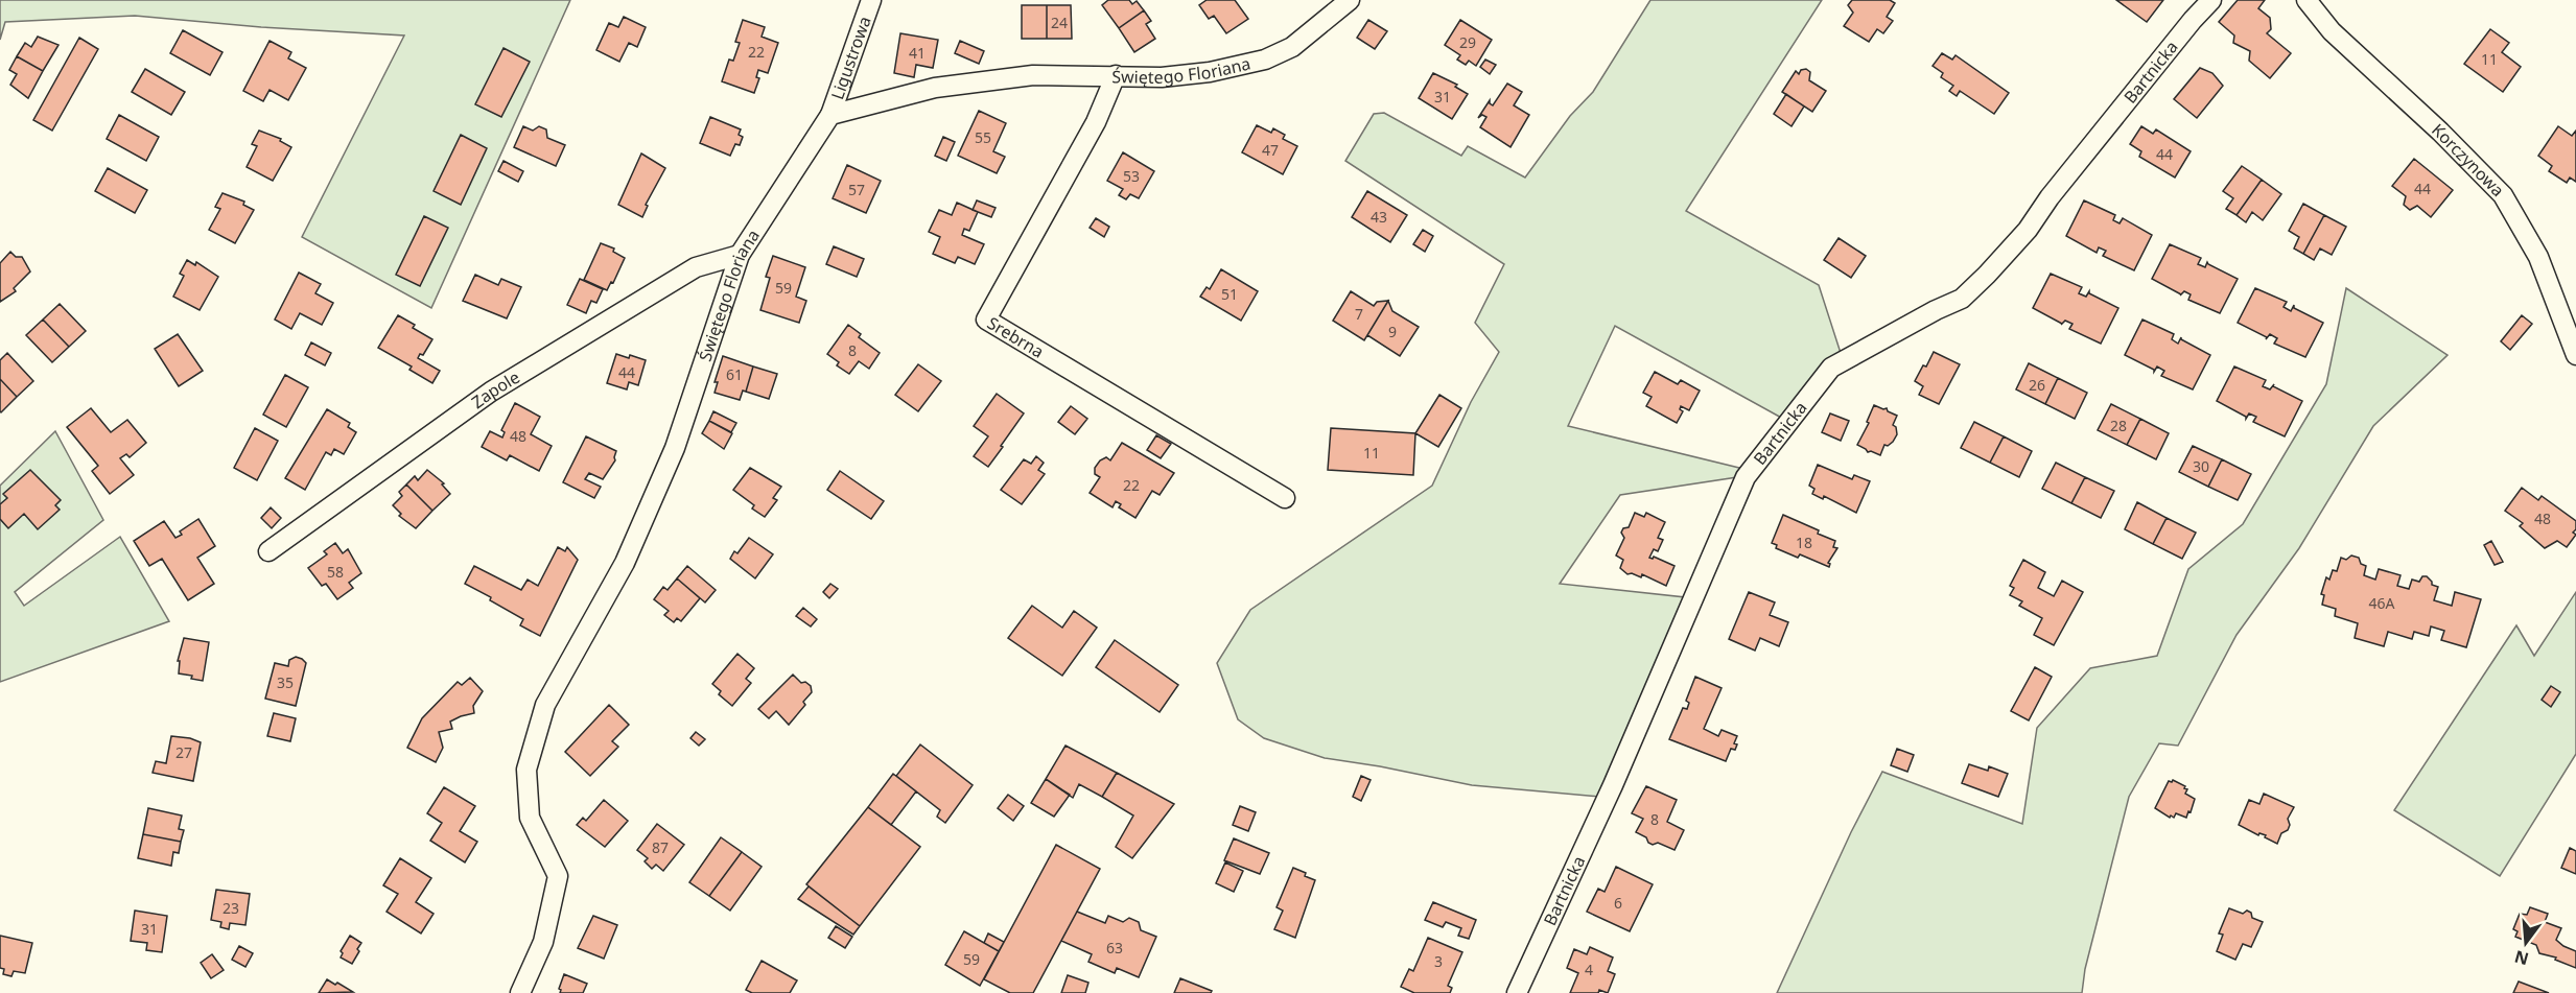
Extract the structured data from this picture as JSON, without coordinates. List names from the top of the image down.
{
  "streets": {
    "street": [
      "Ligustrowa",
      "Świętego Floriana",
      "Bartnicka",
      "Korczynowa",
      "Srebrna",
      "Zapole"
    ]
  },
  "crossings": [
    ["Ligustrowa", "Świętego Floriana"],
    ["Świętego Floriana", "Srebrna"],
    ["Świętego Floriana", "Zapole"]
  ],
  "house_numbers": [
    "24",
    "29",
    "22",
    "41",
    "11",
    "31",
    "55",
    "47",
    "44",
    "53",
    "44",
    "57",
    "43",
    "59",
    "51",
    "7",
    "9",
    "8",
    "44",
    "61",
    "26",
    "28",
    "48",
    "11",
    "30",
    "22",
    "48",
    "18",
    "58",
    "46A",
    "35",
    "27",
    "8",
    "87",
    "6",
    "23",
    "31",
    "63",
    "59",
    "3",
    "4"
  ],
  "north": "bottom"
}
